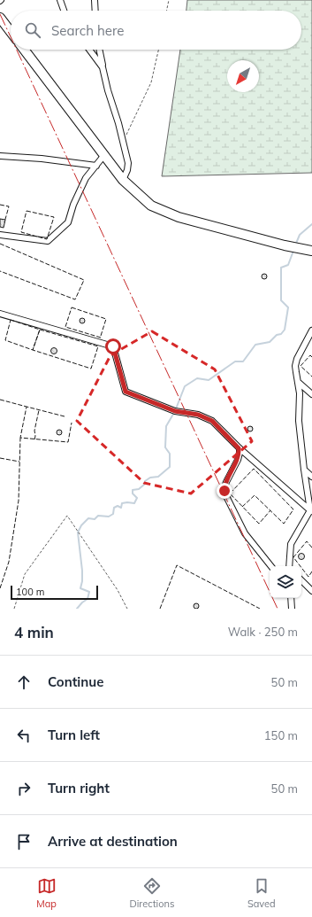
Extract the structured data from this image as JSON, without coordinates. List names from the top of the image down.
{
  "scale_bar": "100 m",
  "north": "bottom left",
  "page": {
    "search": "Search here",
    "scale": "100 m",
    "heading": ["4 min", "Walk · 250 m"],
    "list": [
      ["Continue", "50 m"],
      ["Turn left", "150 m"],
      ["Turn right", "50 m"],
      "Arrive at destination"
    ],
    "nav": ["Map", "Directions", "Saved"]
  }
}
